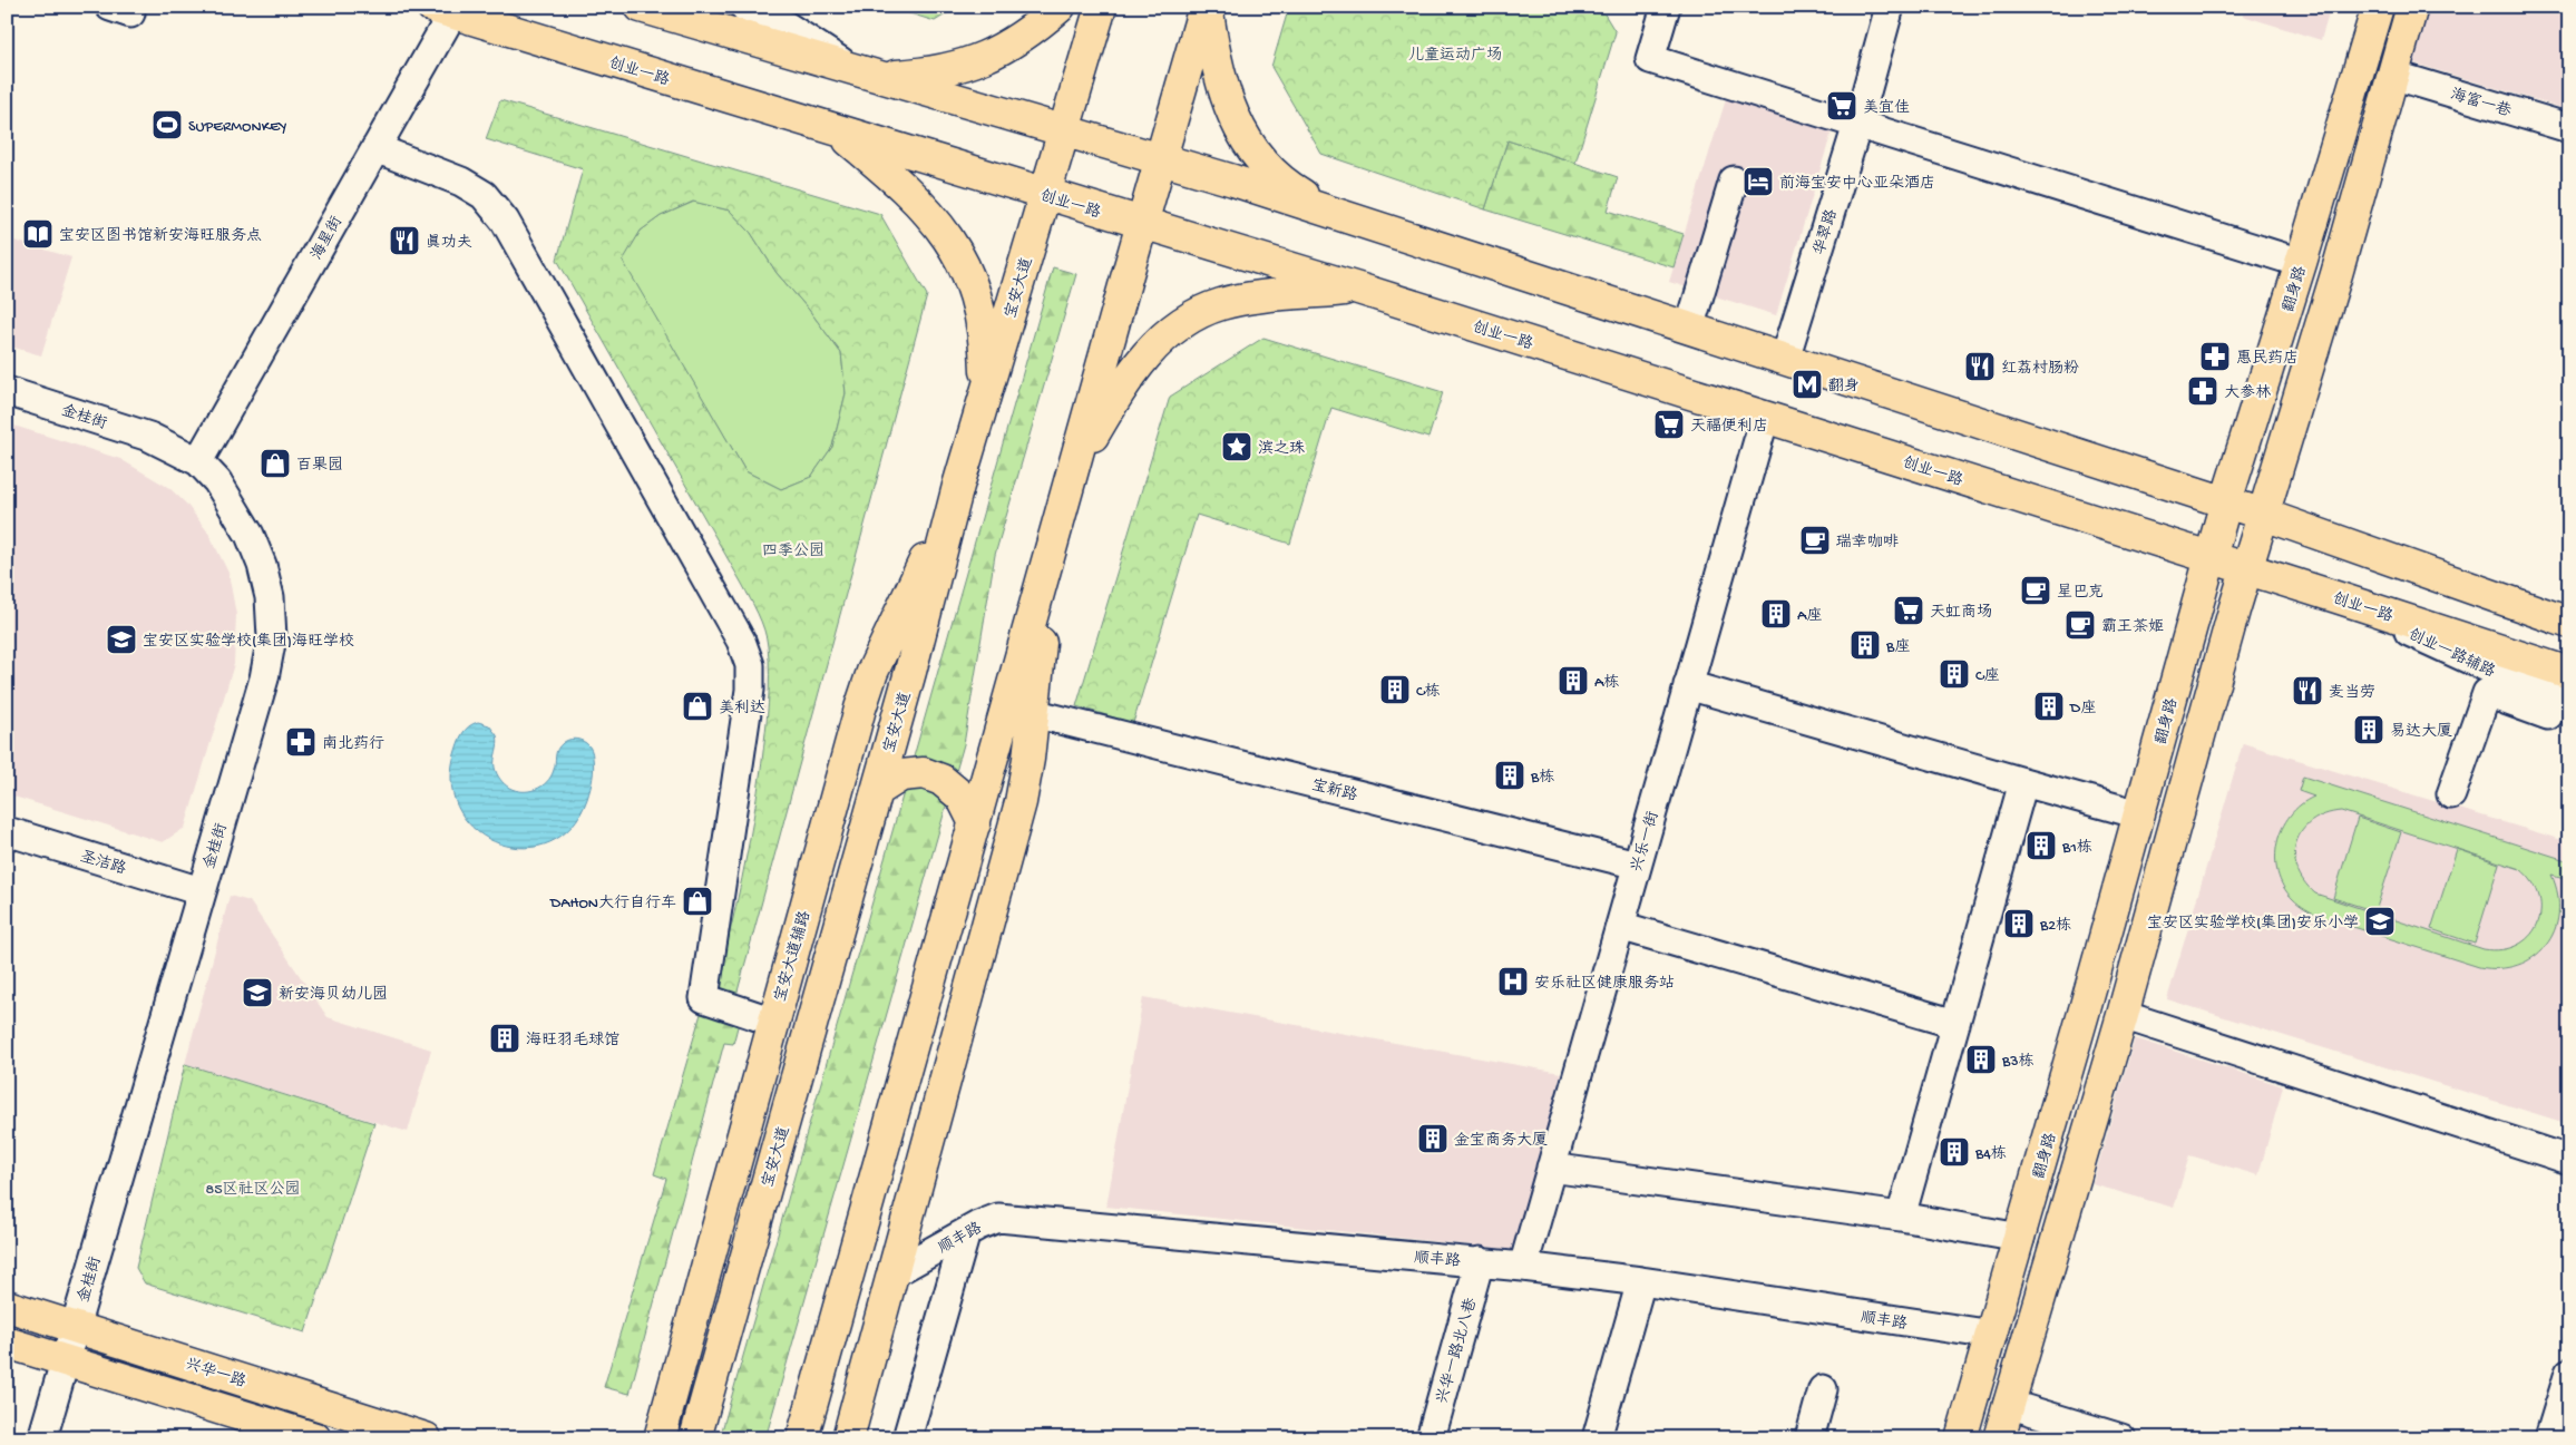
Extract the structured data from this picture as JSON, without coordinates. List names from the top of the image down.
{
  "streets": {
    "main road": [
      "创业一路",
      "宝安大道",
      "翻身路",
      "宝安大道辅路",
      "兴华一路"
    ],
    "street": [
      "海富一巷",
      "华翠路",
      "海星街",
      "金桂街",
      "创业一路辅路",
      "宝新路",
      "兴乐一街",
      "圣洁路",
      "顺丰路",
      "兴华一路北八巷"
    ]
  },
  "crossings": [
    ["创业一路", "海星街"],
    ["创业一路", "宝安大道"],
    ["创业一路", "翻身路"],
    ["创业一路", "创业一路辅路"],
    ["创业一路", "兴乐一街"],
    ["海星街", "金桂街"],
    ["宝安大道", "宝安大道辅路"],
    ["翻身路", "顺丰路"],
    ["金桂街", "圣洁路"],
    ["金桂街", "兴华一路"],
    ["宝新路", "兴乐一街"],
    ["兴乐一街", "顺丰路"],
    ["顺丰路", "兴华一路北八巷"]
  ],
  "parks": ["儿童运动广场", "四季公园", "85区社区公园"],
  "places": {
    "supermarket": ["美宜佳", "天福便利店", "天虹商场"],
    "sports": ["SUPERMONKEY"],
    "hotel": ["前海宝安中心亚朵酒店"],
    "library": ["宝安区图书馆新安海旺服务点"],
    "restaurant": ["真功夫", "红荔村肠粉", "麦当劳"],
    "pharmacy": ["惠民药店", "大参林", "南北药行"],
    "metro station": ["翻身"],
    "place": ["滨之珠"],
    "shop": ["百果园", "美利达", "DAHON大行自行车"],
    "cafe": ["瑞幸咖啡", "星巴克", "霸王茶姬"],
    "building": [
      "A座",
      "B座",
      "C座",
      "A栋",
      "C栋",
      "D座",
      "易达大厦",
      "B栋",
      "B1栋",
      "B2栋",
      "海旺羽毛球馆",
      "B3栋",
      "金宝商务大厦",
      "B4栋"
    ],
    "school or university": ["宝安区实验学校(集团)海旺学校", "宝安区实验学校(集团)安乐小学", "新安海贝幼儿园"],
    "hospital": ["安乐社区健康服务站"]
  }
}
